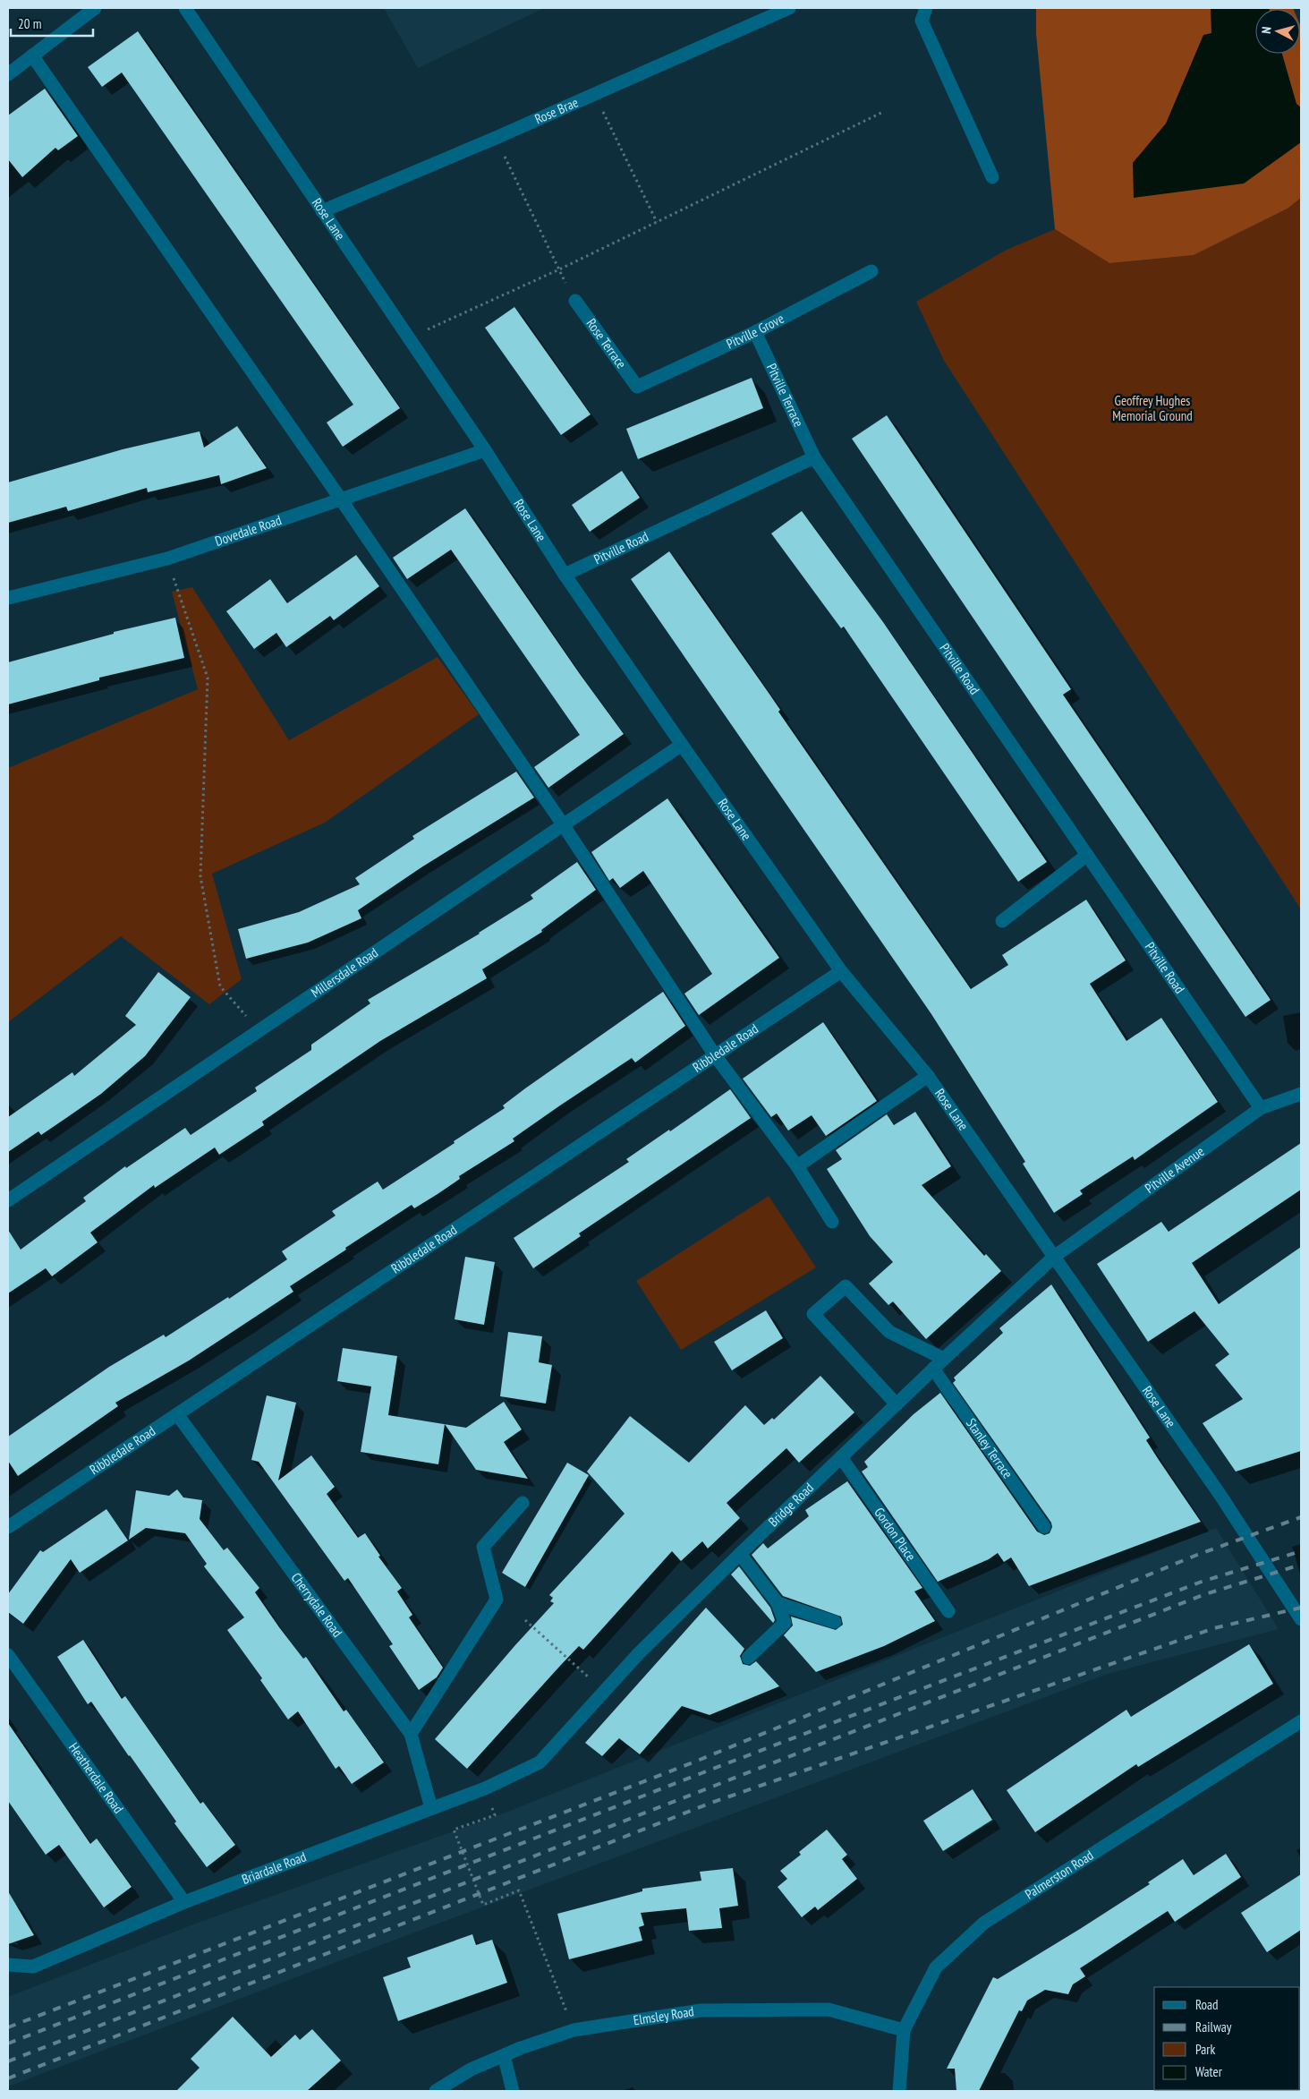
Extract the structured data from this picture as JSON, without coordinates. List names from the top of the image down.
{
  "streets": {
    "street": [
      "Rose Brae",
      "Rose Lane",
      "Pitville Grove",
      "Rose Terrace",
      "Pitville Terrace",
      "Dovedale Road",
      "Pitville Road",
      "Millersdale Road",
      "Ribbledale Road",
      "Pitville Avenue",
      "Stanley Terrace",
      "Bridge Road",
      "Gordon Place",
      "Cherrydale Road",
      "Heatherdale Road",
      "Briardale Road",
      "Palmerston Road",
      "Elmsley Road"
    ]
  },
  "crossings": [
    ["Rose Brae", "Rose Lane"],
    ["Rose Lane", "Dovedale Road"],
    ["Rose Lane", "Pitville Road"],
    ["Rose Lane", "Millersdale Road"],
    ["Rose Lane", "Ribbledale Road"],
    ["Rose Lane", "Pitville Avenue"],
    ["Rose Lane", "Bridge Road"],
    ["Pitville Grove", "Rose Terrace"],
    ["Pitville Grove", "Pitville Terrace"],
    ["Pitville Terrace", "Pitville Road"],
    ["Pitville Road", "Pitville Avenue"],
    ["Ribbledale Road", "Cherrydale Road"],
    ["Pitville Avenue", "Bridge Road"],
    ["Stanley Terrace", "Bridge Road"],
    ["Bridge Road", "Gordon Place"],
    ["Bridge Road", "Briardale Road"],
    ["Cherrydale Road", "Briardale Road"],
    ["Heatherdale Road", "Briardale Road"],
    ["Palmerston Road", "Elmsley Road"]
  ],
  "parks": ["Geoffrey Hughes Memorial Ground"],
  "legend": [
    "Road",
    "Railway",
    "Park",
    "Water"
  ],
  "scale_bar": "20 m",
  "north": "left"
}
